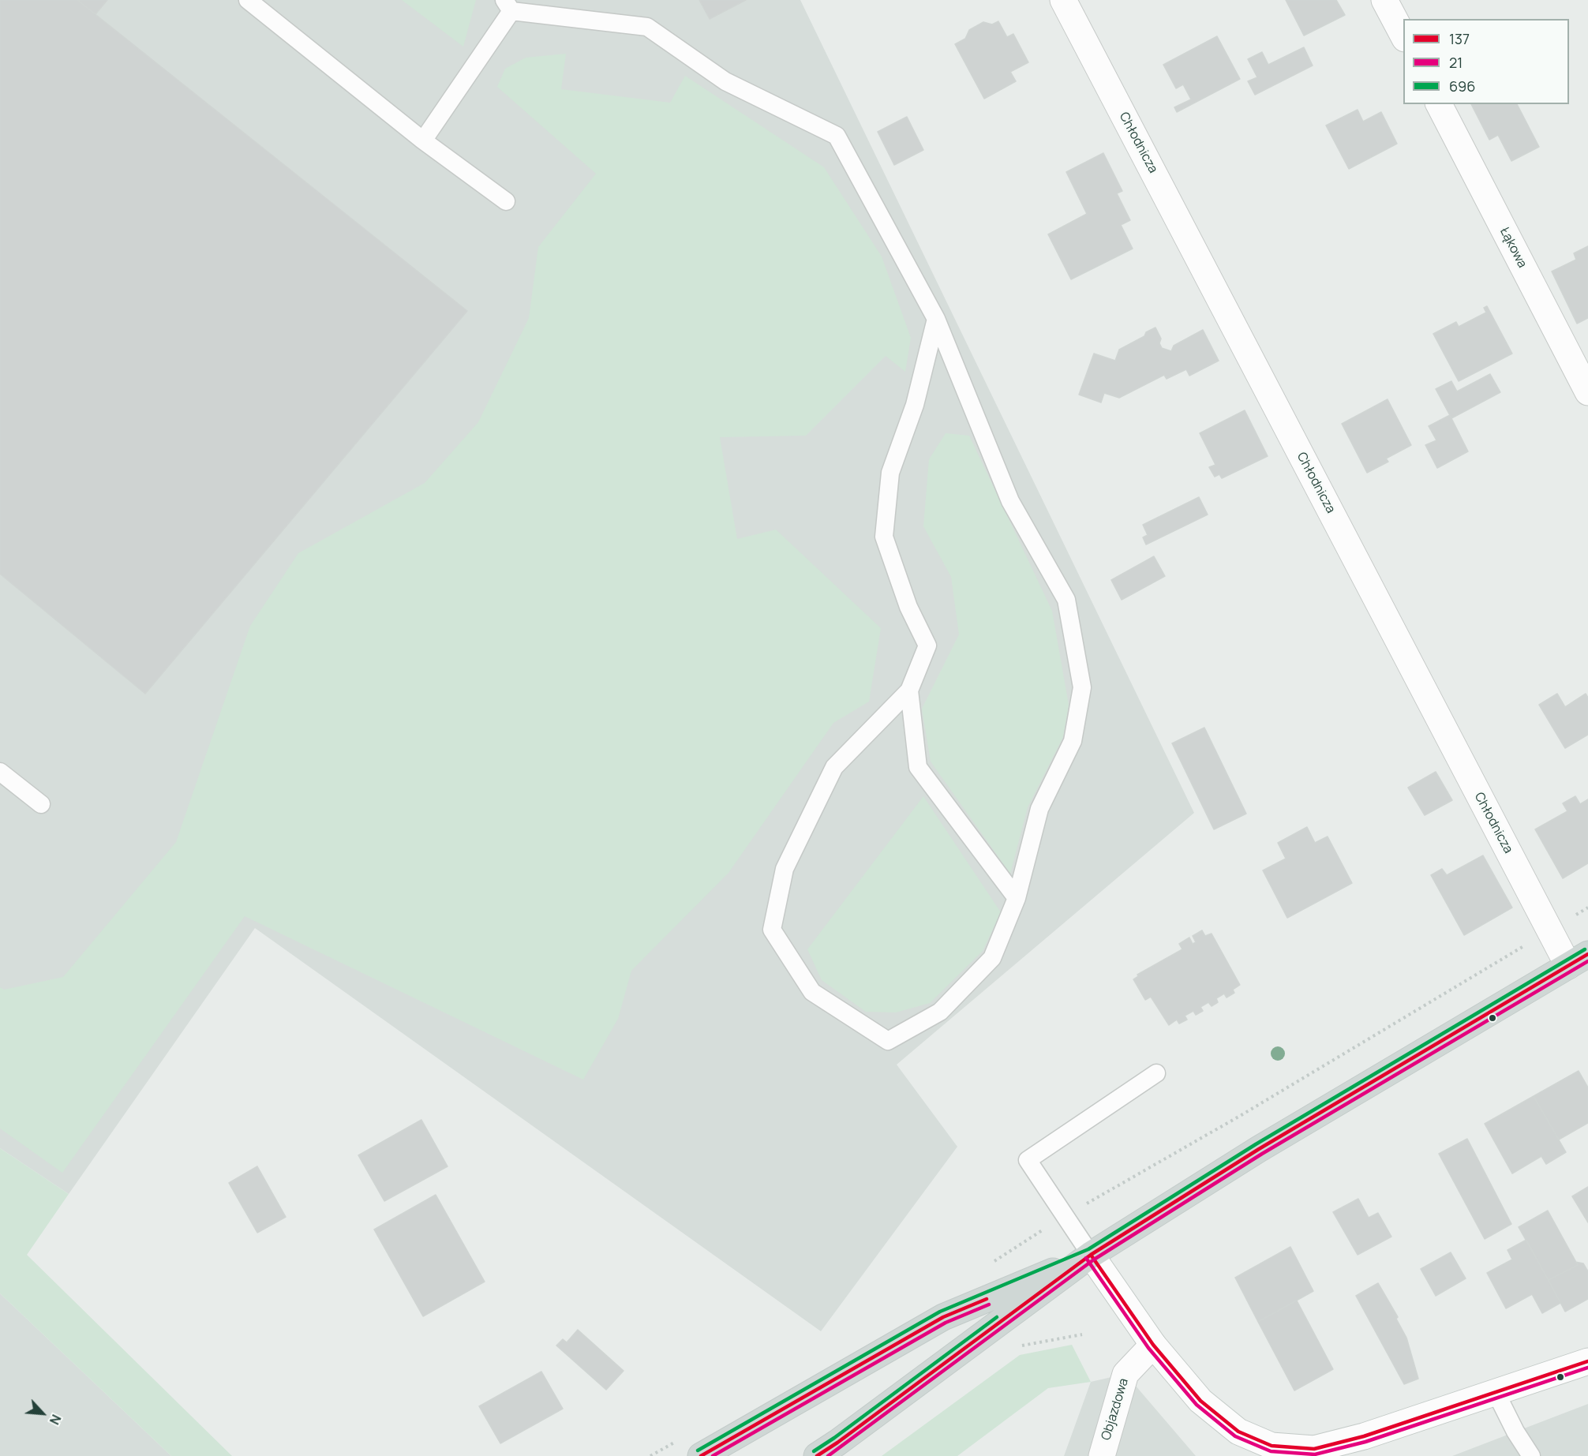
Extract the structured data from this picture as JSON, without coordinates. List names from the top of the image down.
{
  "streets": {
    "street": ["Chłodnicza", "Łąkowa", "Objazdowa"]
  },
  "lines": ["transit line 696", "transit line 137", "transit line 21"],
  "legend": ["137", "21", "696"],
  "north": "bottom right"
}
